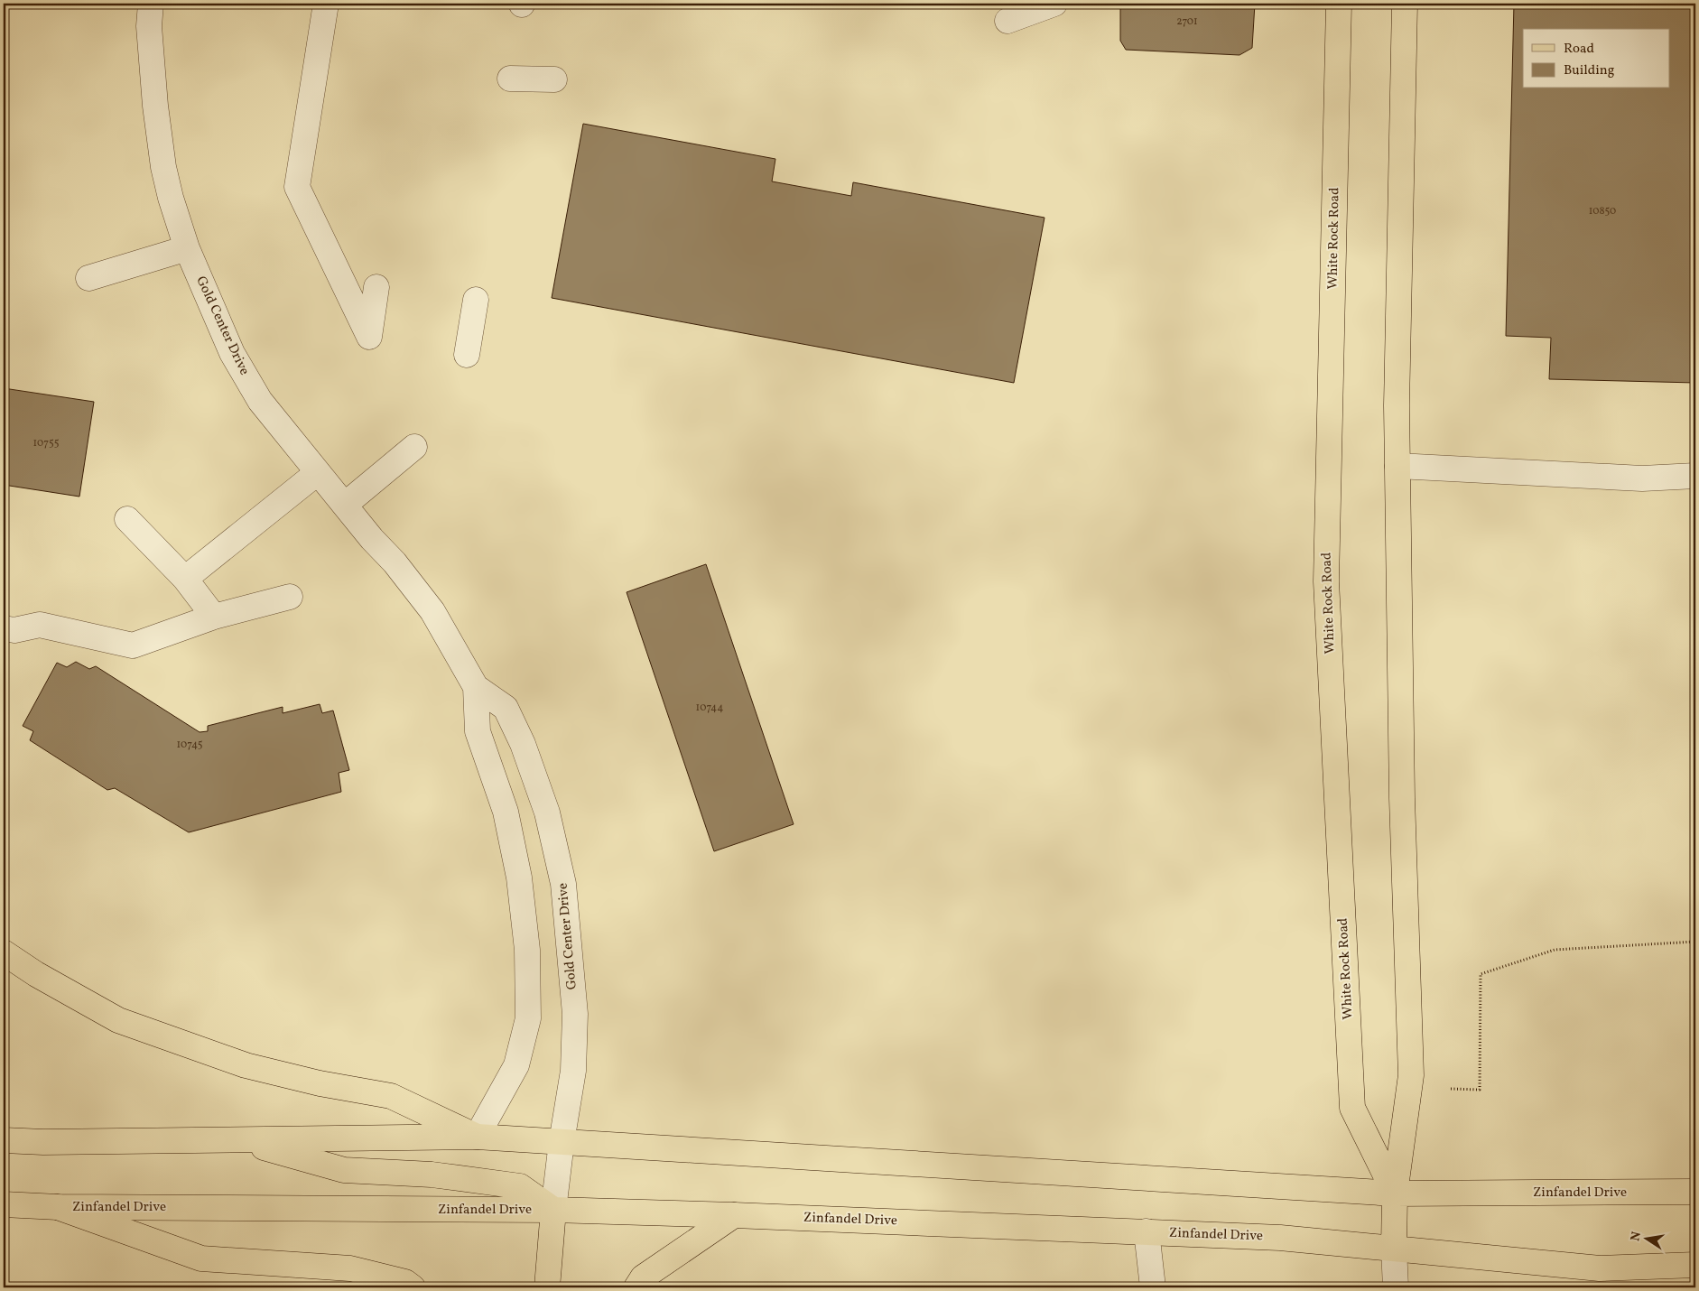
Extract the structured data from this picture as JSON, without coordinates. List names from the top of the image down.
{
  "streets": {
    "main road": ["White Rock Road", "Zinfandel Drive"],
    "street": ["Gold Center Drive"]
  },
  "crossings": [
    ["White Rock Road", "Zinfandel Drive"],
    ["Gold Center Drive", "Zinfandel Drive"]
  ],
  "house_numbers": [
    "2701",
    "10850",
    "10755",
    "10744",
    "10745"
  ],
  "legend": ["Road", "Building"],
  "north": "left"
}
